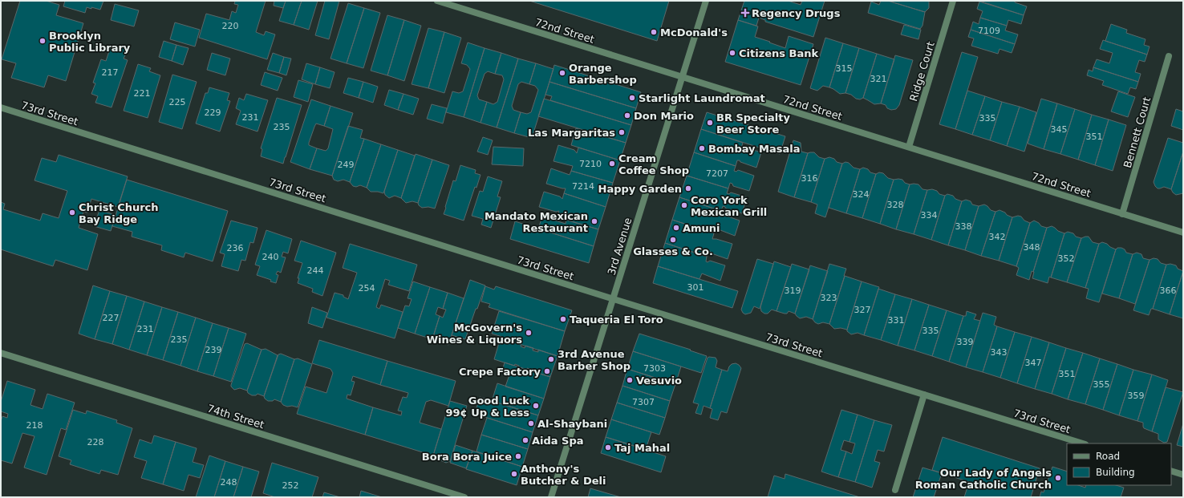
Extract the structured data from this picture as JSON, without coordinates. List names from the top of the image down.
{
  "streets": {
    "street": [
      "72nd Street",
      "Ridge Court",
      "73rd Street",
      "Bennett Court",
      "3rd Avenue",
      "74th Street"
    ]
  },
  "crossings": [
    ["72nd Street", "Ridge Court"],
    ["72nd Street", "Bennett Court"],
    ["72nd Street", "3rd Avenue"],
    ["73rd Street", "3rd Avenue"]
  ],
  "places": {
    "health": ["Regency Drugs"],
    "other": [
      "McDonald's",
      "Brooklyn Public Library",
      "Citizens Bank",
      "Orange Barbershop",
      "Starlight Laundromat",
      "Don Mario",
      "BR Specialty Beer Store",
      "Las Margaritas",
      "Bombay Masala",
      "Cream Coffee Shop",
      "Happy Garden",
      "Coro York Mexican Grill",
      "Christ Church Bay Ridge",
      "Mandato Mexican Restaurant",
      "Amuni",
      "Glasses & Co.",
      "Taqueria El Toro",
      "McGovern's Wines & Liquors",
      "3rd Avenue Barber Shop",
      "Crepe Factory",
      "Vesuvio",
      "Good Luck 99¢ Up & Less",
      "Al-Shaybani",
      "Aida Spa",
      "Taj Mahal",
      "Bora Bora Juice",
      "Anthony's Butcher & Deli",
      "Our Lady of Angels Roman Catholic Church"
    ]
  },
  "house_numbers": [
    "220",
    "7109",
    "315",
    "217",
    "321",
    "221",
    "225",
    "229",
    "231",
    "335",
    "235",
    "345",
    "351",
    "7210",
    "249",
    "7207",
    "316",
    "7214",
    "324",
    "328",
    "334",
    "338",
    "342",
    "348",
    "236",
    "240",
    "352",
    "244",
    "301",
    "254",
    "319",
    "366",
    "323",
    "327",
    "227",
    "331",
    "231",
    "335",
    "235",
    "339",
    "239",
    "343",
    "347",
    "7303",
    "351",
    "355",
    "359",
    "7307",
    "218",
    "228",
    "248",
    "252"
  ],
  "legend": ["Road", "Building"]
}
